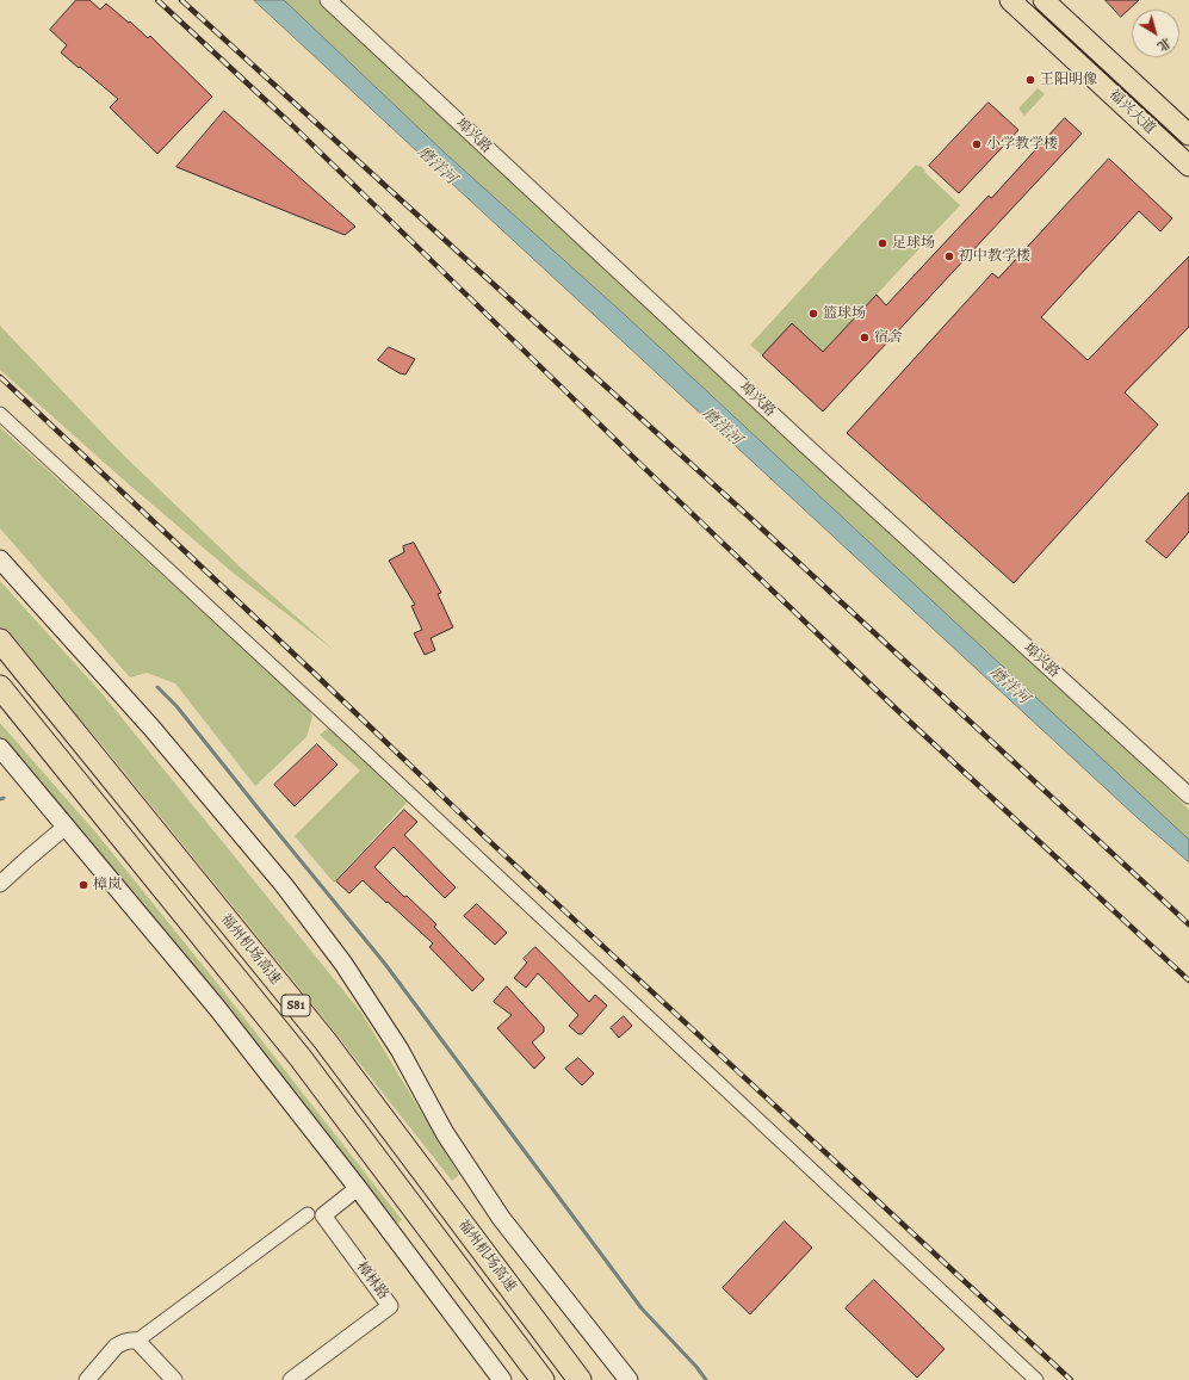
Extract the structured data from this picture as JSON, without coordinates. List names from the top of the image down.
{
  "streets": {
    "highway": ["福州机场高速", "S81"],
    "main road": ["福兴大道"],
    "street": ["埠兴路", "樟林路"]
  },
  "water": ["磨洋河"],
  "places": [
    "王阳明像",
    "小学教学楼",
    "足球场",
    "初中教学楼",
    "篮球场",
    "宿舍",
    "樟岚"
  ],
  "north": "bottom right"
}
